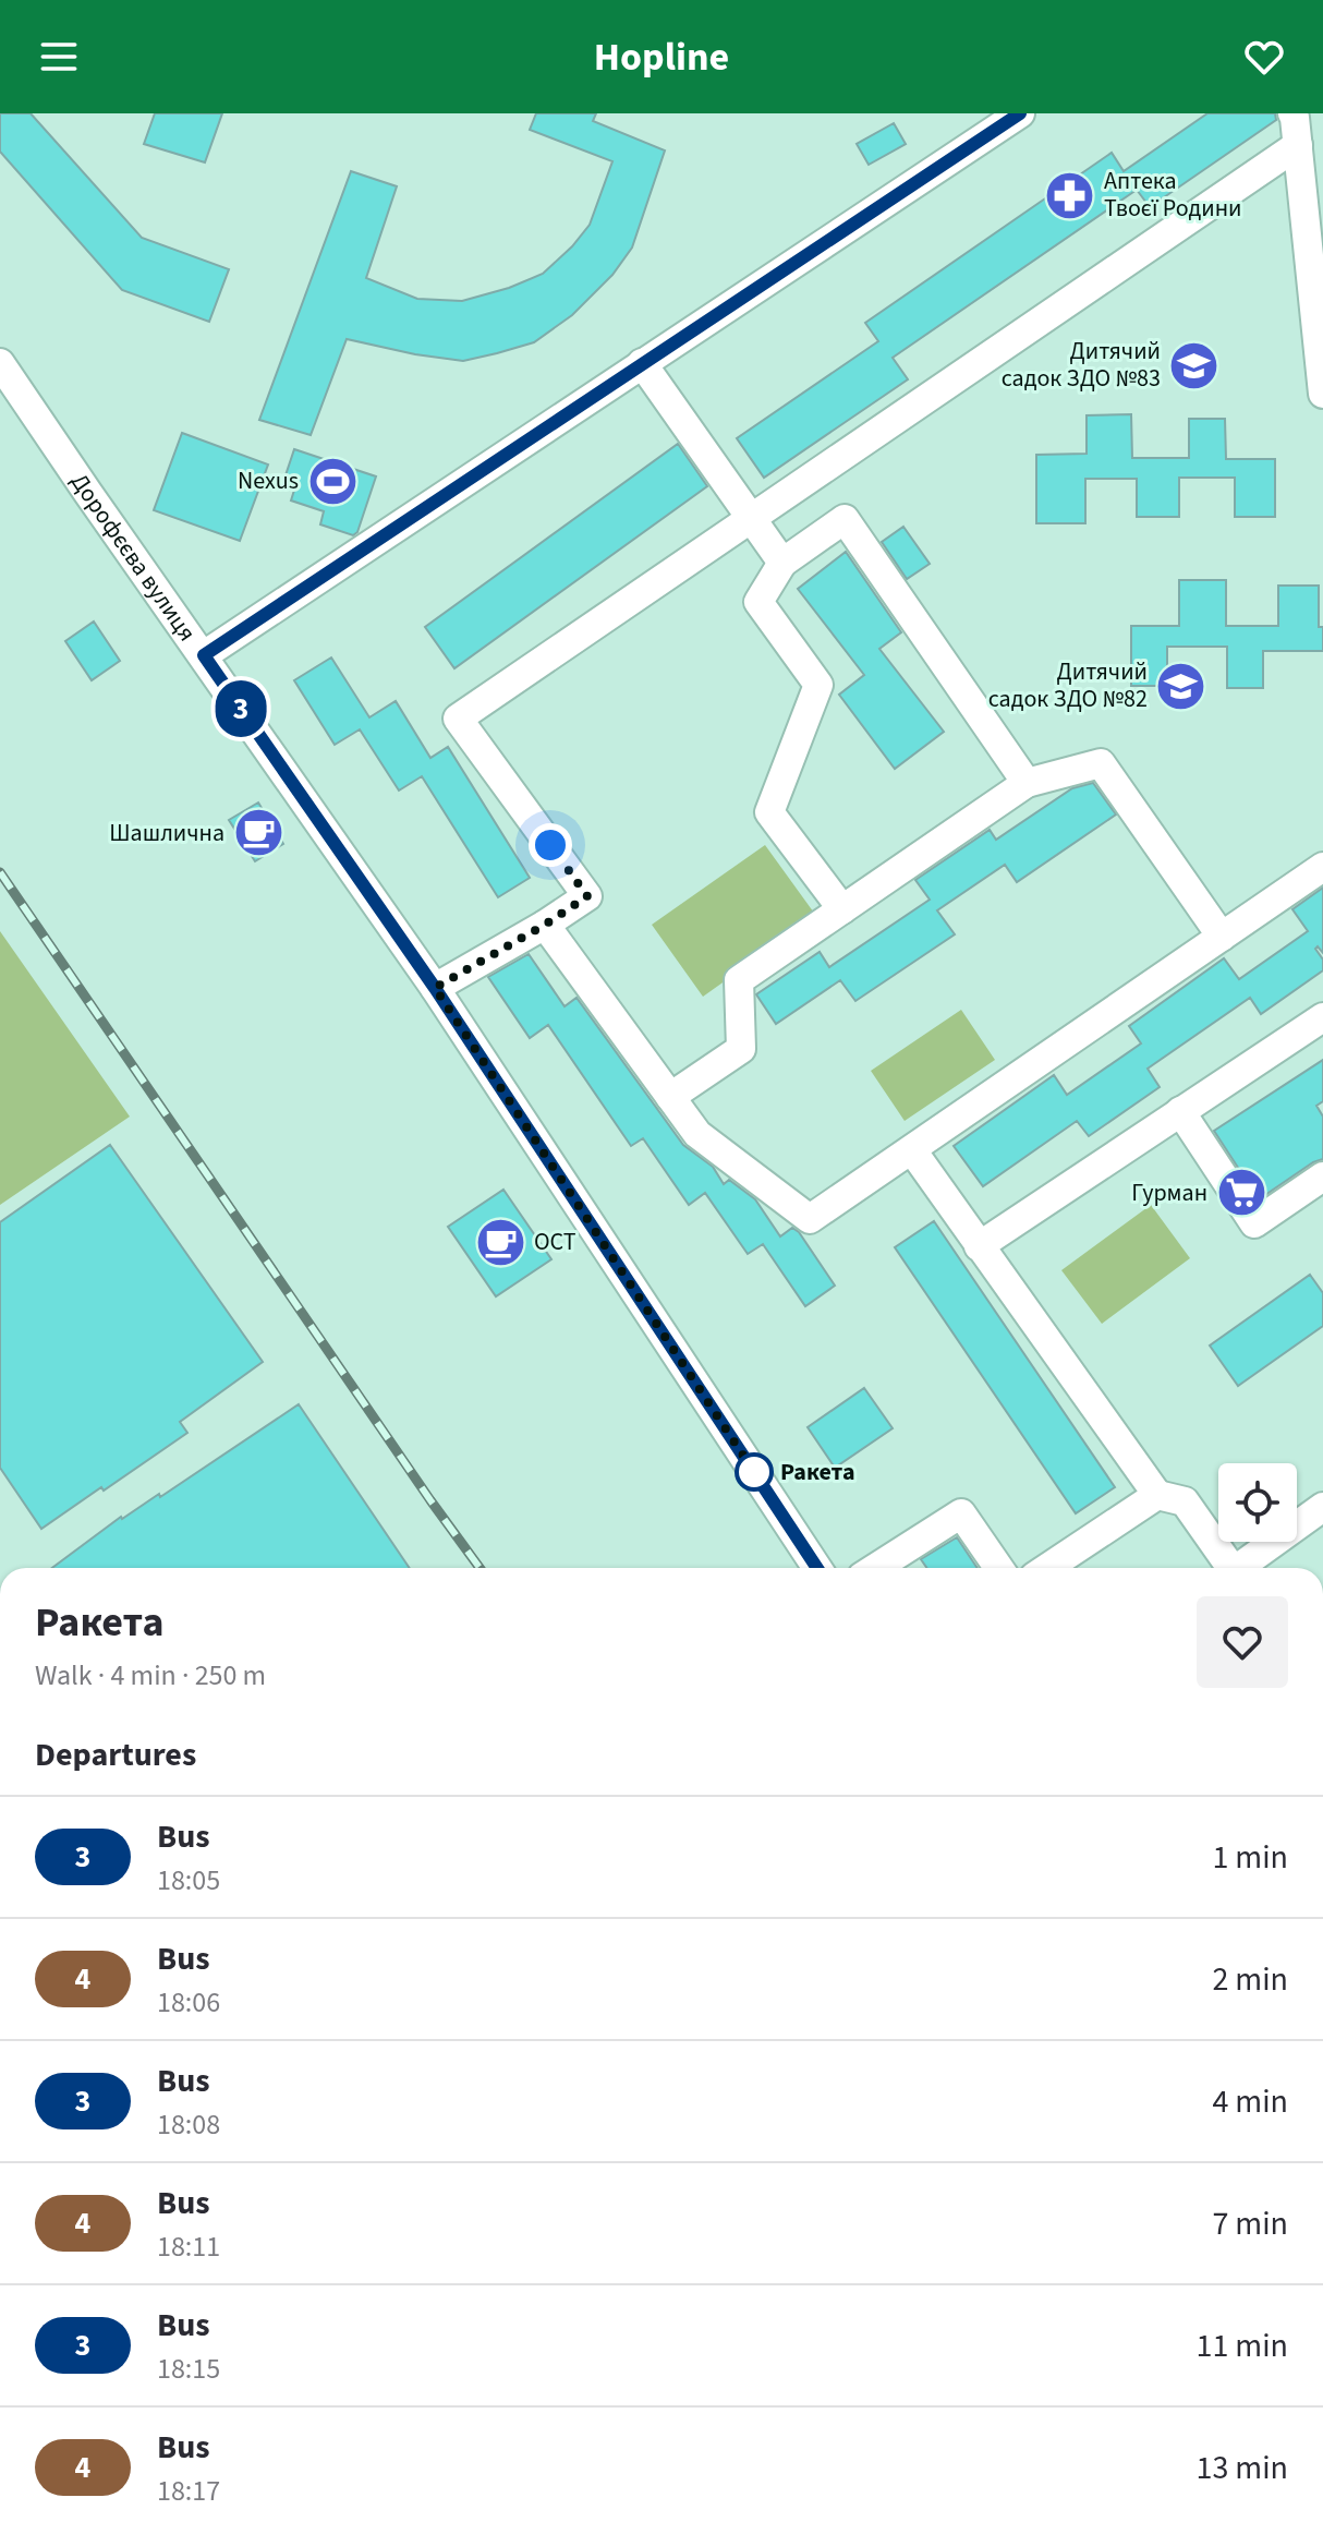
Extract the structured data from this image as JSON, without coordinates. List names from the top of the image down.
{
  "streets": {
    "street": ["Дорофєєва вулиця"]
  },
  "places": {
    "pharmacy": ["Аптека Твоєї Родини"],
    "school or university": ["Дитячий садок ЗДО №83", "Дитячий садок ЗДО №82"],
    "sports": ["Nexus"],
    "cafe": ["Шашлична", "ОСТ"],
    "supermarket": ["Гурман"],
    "other": ["Ракета"]
  },
  "lines": ["bus line 3"],
  "page": {
    "header": "Hopline",
    "on_map": "3",
    "heading": [
      ["Ракета", "Walk · 4 min · 250 m"],
      "Departures"
    ],
    "list": [
      {
        "mark": "3",
        "name": "Bus",
        "note": "18:05",
        "value": "1 min"
      },
      {
        "mark": "4",
        "name": "Bus",
        "note": "18:06",
        "value": "2 min"
      },
      {
        "mark": "3",
        "name": "Bus",
        "note": "18:08",
        "value": "4 min"
      },
      {
        "mark": "4",
        "name": "Bus",
        "note": "18:11",
        "value": "7 min"
      },
      {
        "mark": "3",
        "name": "Bus",
        "note": "18:15",
        "value": "11 min"
      },
      {
        "mark": "4",
        "name": "Bus",
        "note": "18:17",
        "value": "13 min"
      }
    ]
  }
}
